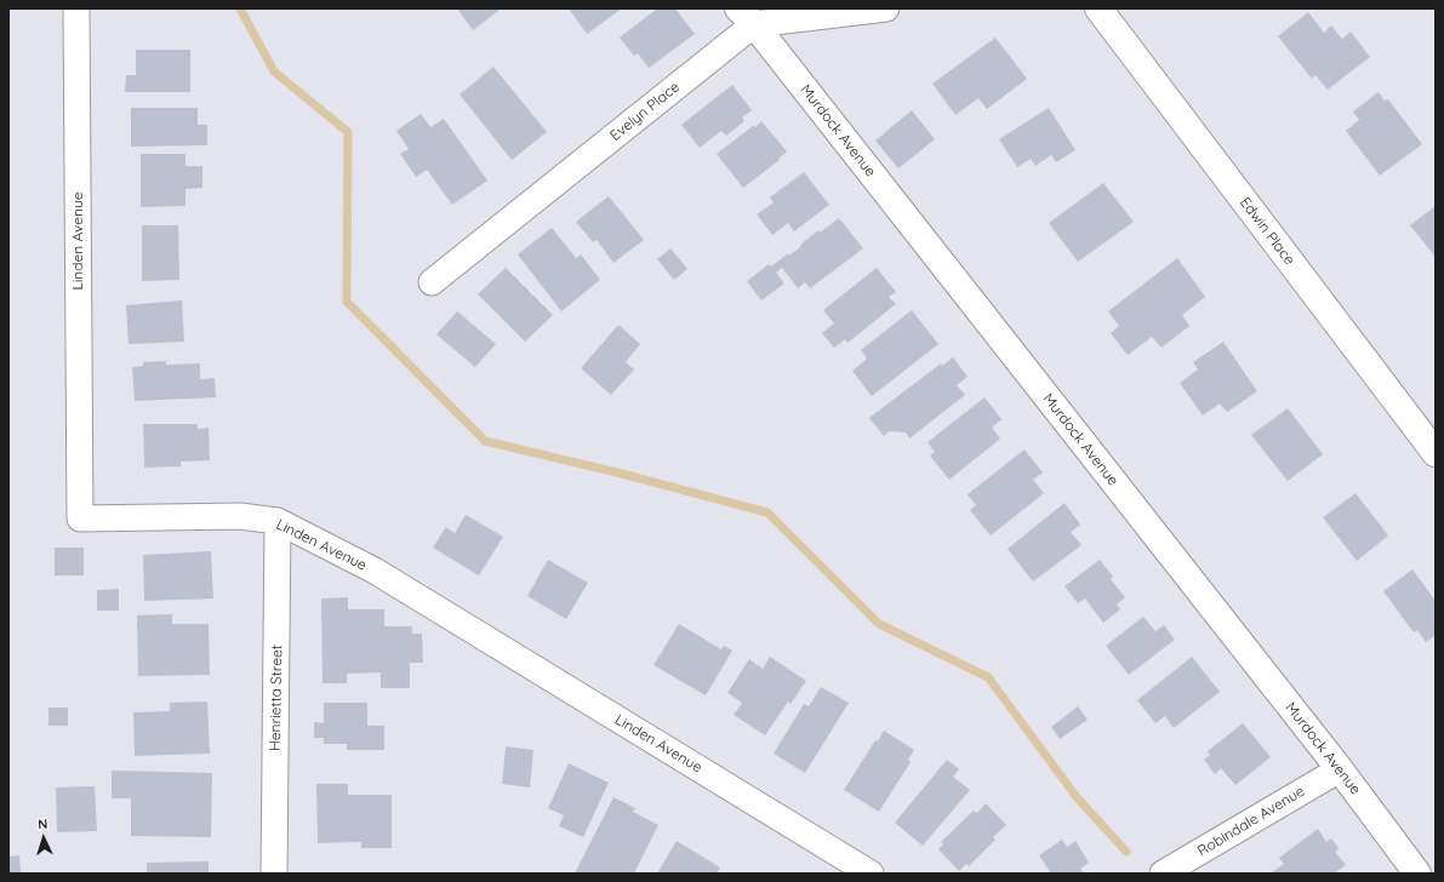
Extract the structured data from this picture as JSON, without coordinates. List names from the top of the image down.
{
  "streets": {
    "street": [
      "Evelyn Place",
      "Murdock Avenue",
      "Edwin Place",
      "Linden Avenue",
      "Henrietta Street",
      "Robindale Avenue"
    ]
  },
  "crossings": [
    ["Evelyn Place", "Murdock Avenue"],
    ["Murdock Avenue", "Robindale Avenue"],
    ["Linden Avenue", "Henrietta Street"]
  ],
  "north": "top"
}
